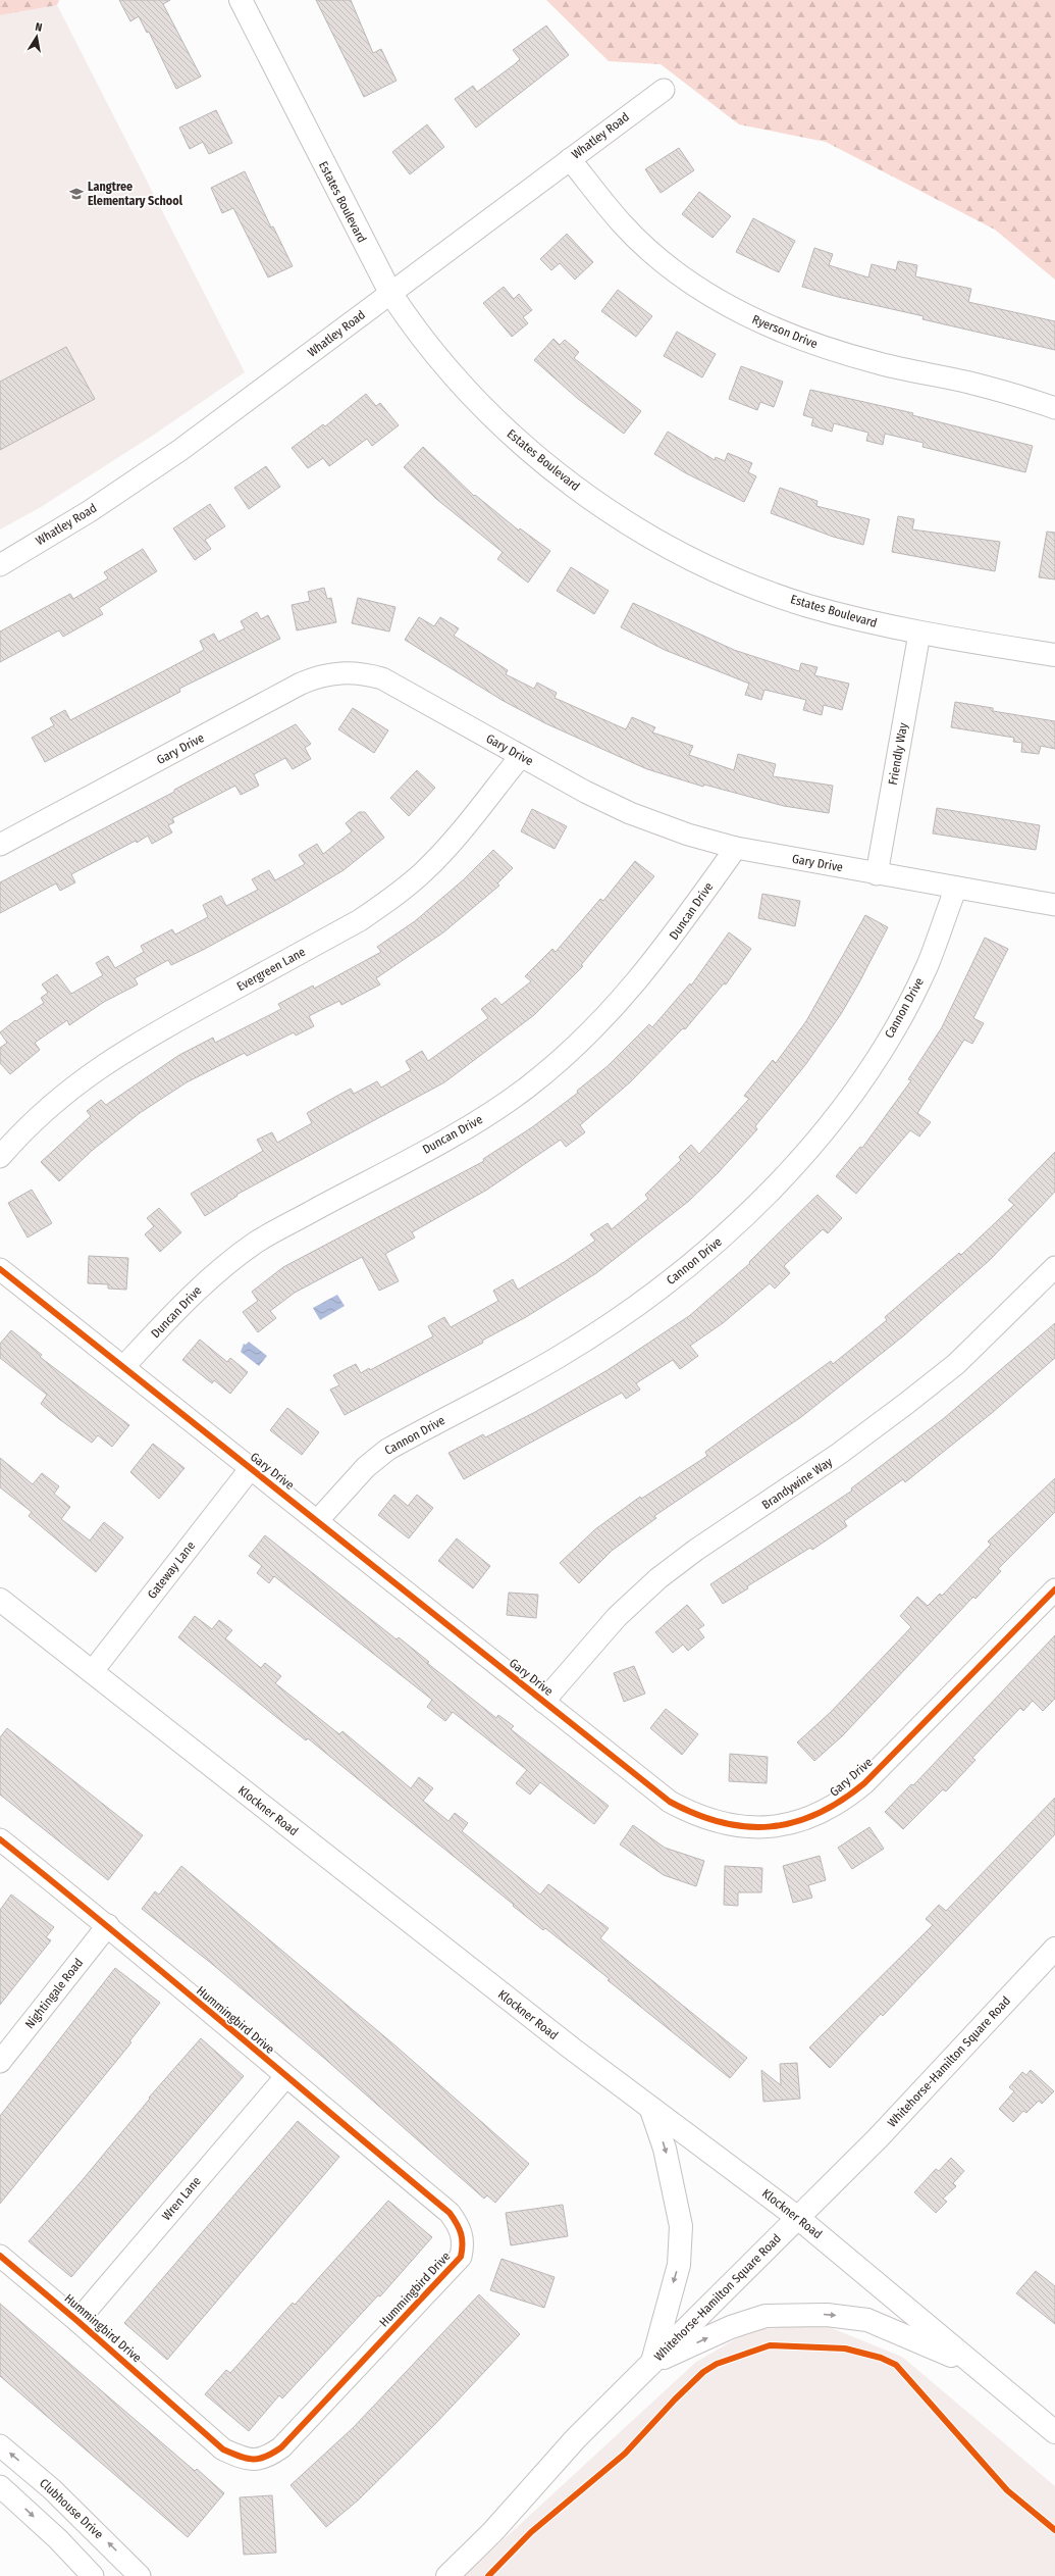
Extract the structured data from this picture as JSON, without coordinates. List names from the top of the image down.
{
  "streets": {
    "street": [
      "Whatley Road",
      "Estates Boulevard",
      "Ryerson Drive",
      "Gary Drive",
      "Friendly Way",
      "Duncan Drive",
      "Evergreen Lane",
      "Cannon Drive",
      "Brandywine Way",
      "Gateway Lane",
      "Klockner Road",
      "Nightingale Road",
      "Hummingbird Drive",
      "Whitehorse-Hamilton Square Road",
      "Wren Lane",
      "Clubhouse Drive"
    ]
  },
  "crossings": [
    ["Whatley Road", "Estates Boulevard"],
    ["Whatley Road", "Ryerson Drive"],
    ["Estates Boulevard", "Friendly Way"],
    ["Gary Drive", "Friendly Way"],
    ["Gary Drive", "Duncan Drive"],
    ["Gary Drive", "Evergreen Lane"],
    ["Gary Drive", "Cannon Drive"],
    ["Gary Drive", "Brandywine Way"],
    ["Gary Drive", "Gateway Lane"],
    ["Gateway Lane", "Klockner Road"],
    ["Klockner Road", "Whitehorse-Hamilton Square Road"],
    ["Nightingale Road", "Hummingbird Drive"],
    ["Hummingbird Drive", "Wren Lane"]
  ],
  "places": {
    "school or university": ["Langtree Elementary School"]
  },
  "north": "top"
}
